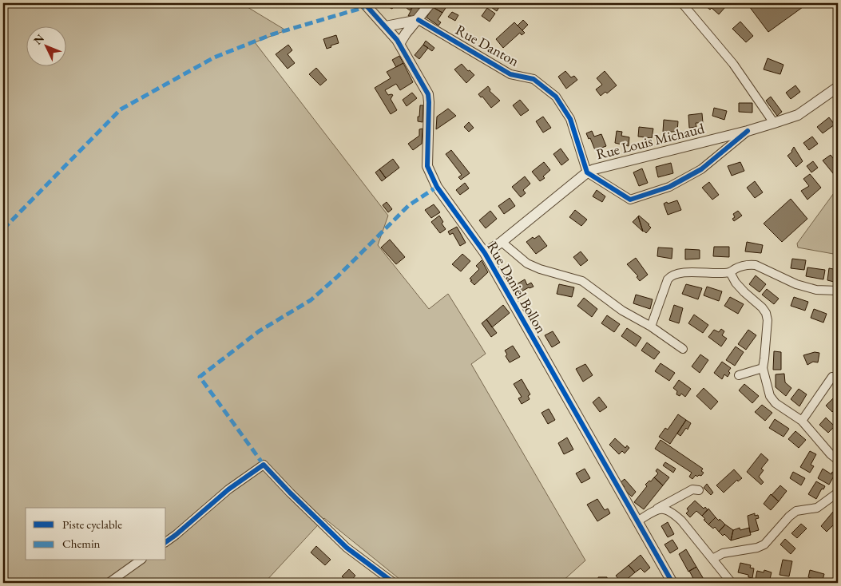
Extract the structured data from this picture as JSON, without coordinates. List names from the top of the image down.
{
  "streets": {
    "street": ["Rue Danton", "Rue Louis Michaud", "Rue Daniel Bollon"]
  },
  "crossings": [
    ["Rue Danton", "Rue Louis Michaud"],
    ["Rue Louis Michaud", "Rue Daniel Bollon"]
  ],
  "legend": ["Piste cyclable", "Chemin"],
  "north": "top left"
}
